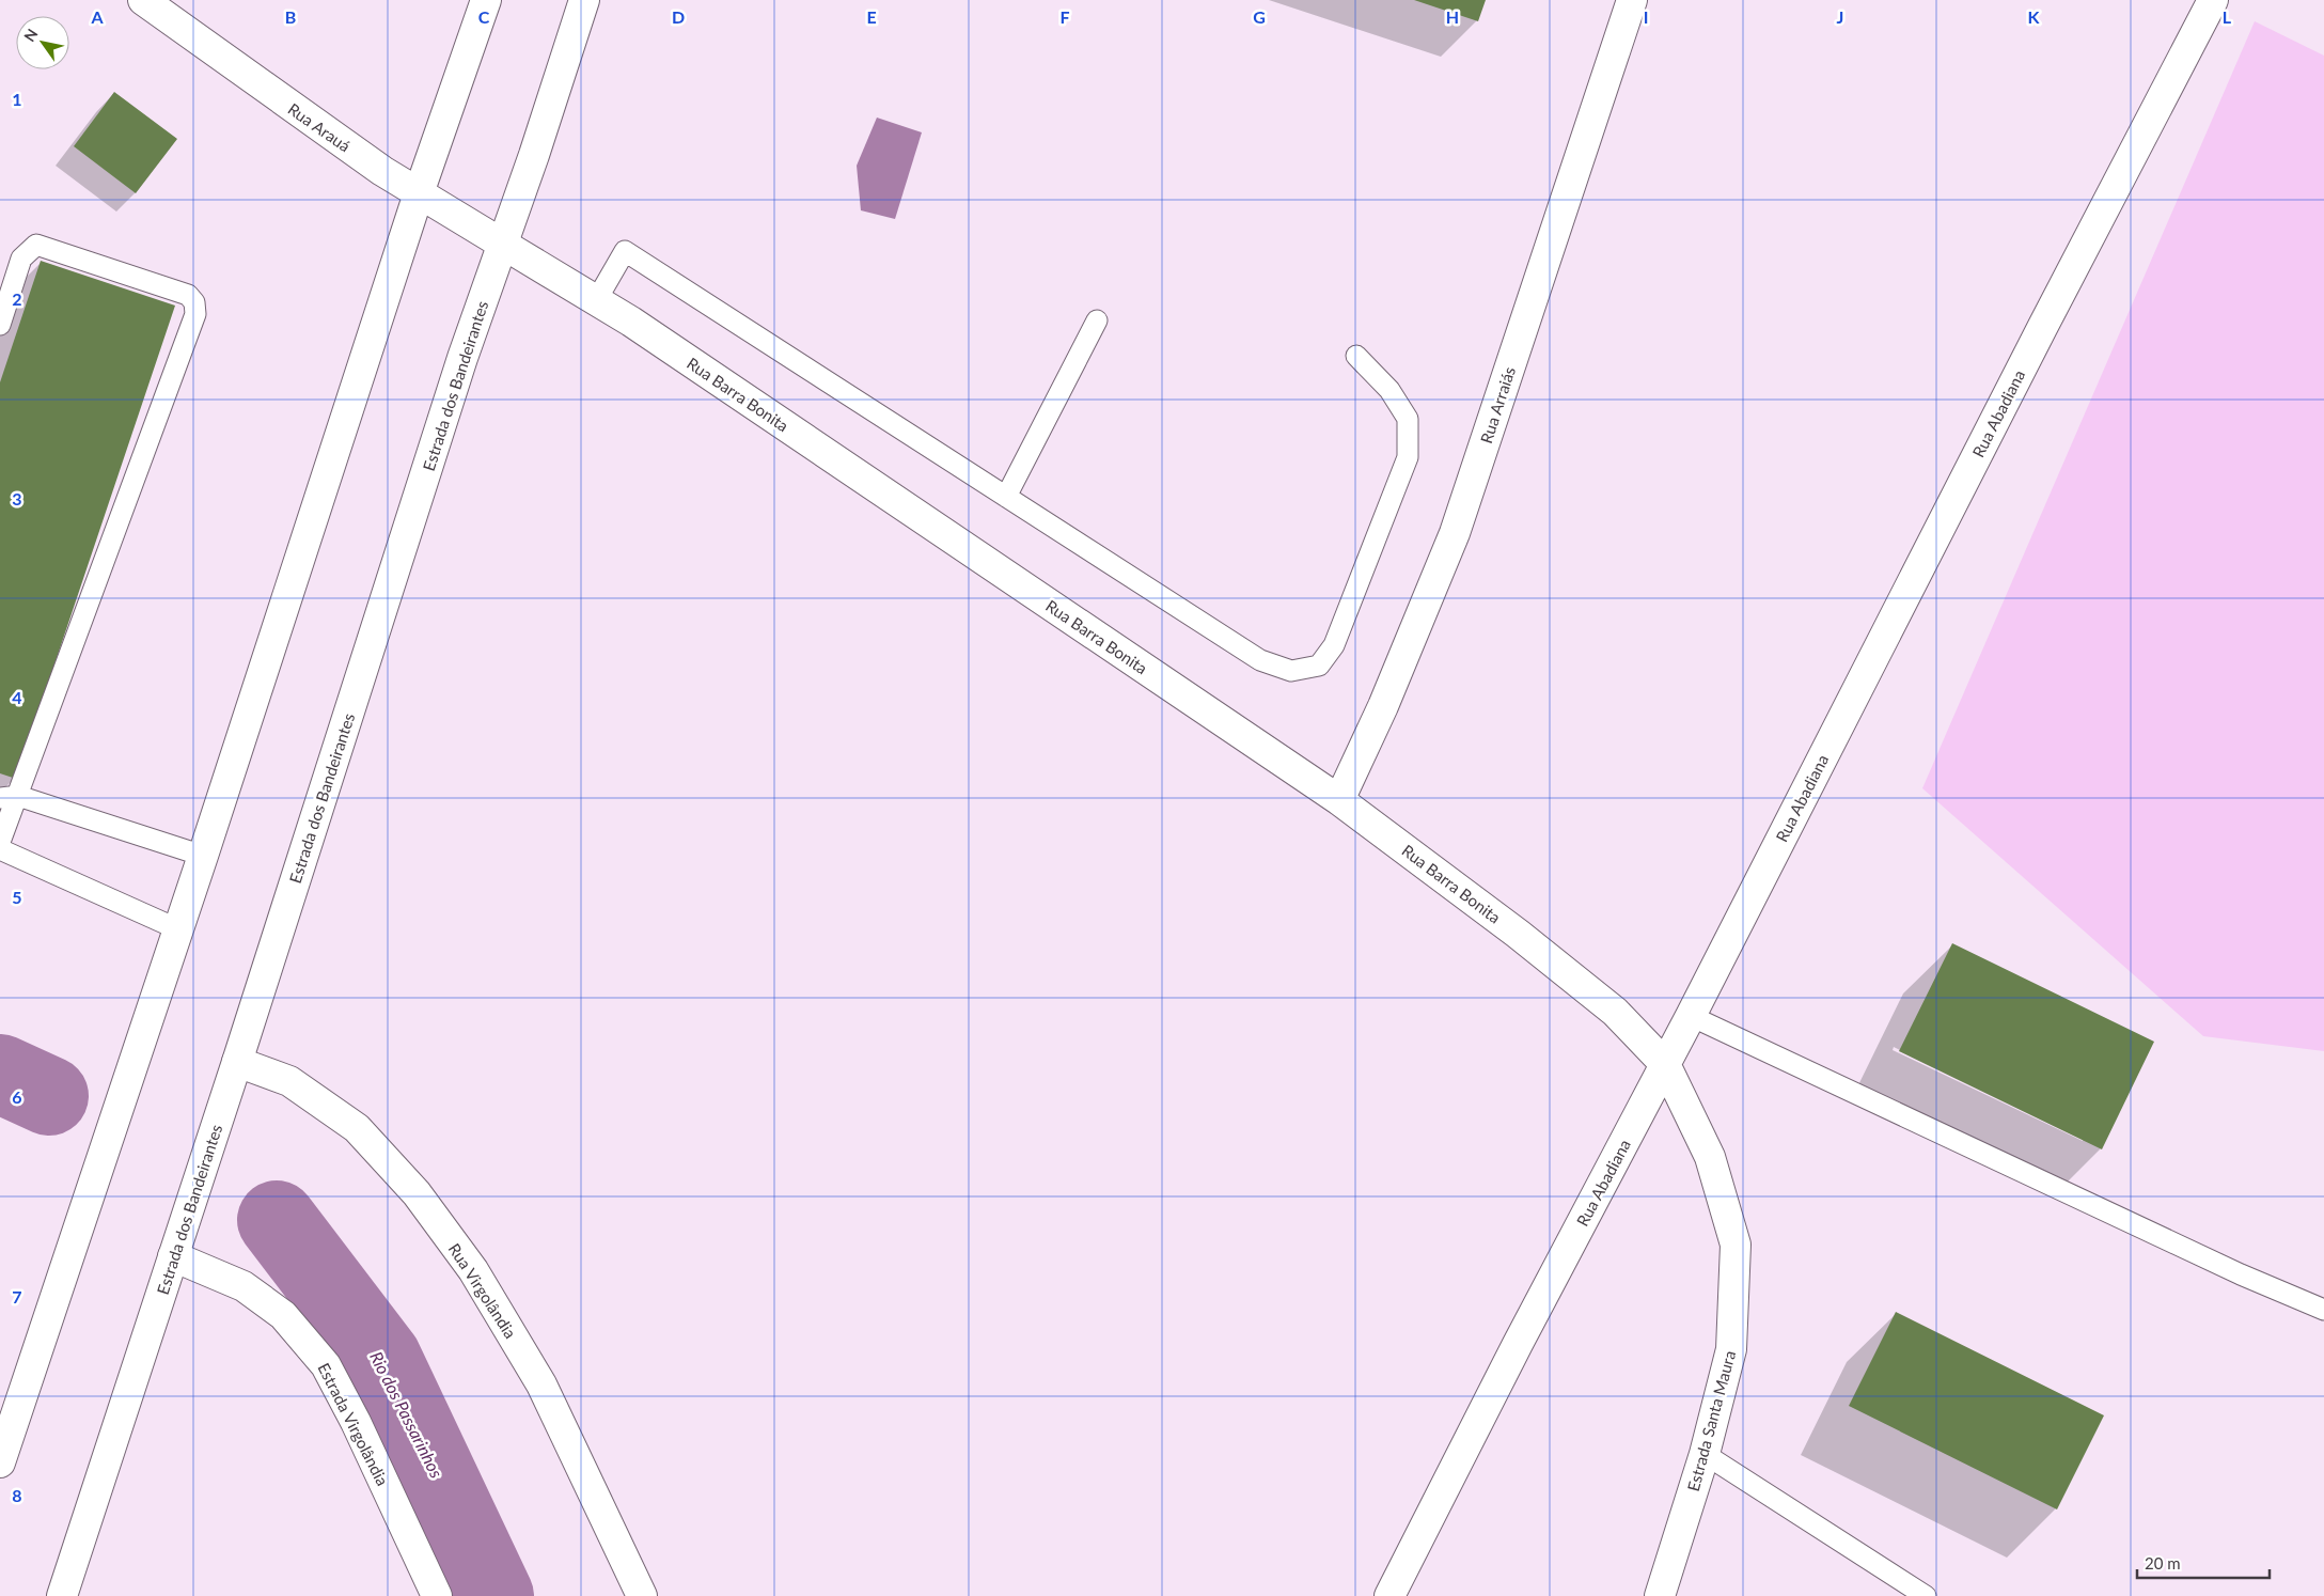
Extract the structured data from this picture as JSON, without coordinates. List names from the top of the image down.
{
  "streets": {
    "street": [
      "Rua Arauá",
      "Estrada dos Bandeirantes",
      "Rua Barra Bonita",
      "Rua Arraiás",
      "Rua Abadiana",
      "Rua Virgolândia",
      "Estrada Santa Maura",
      "Estrada Virgolândia"
    ]
  },
  "crossings": [
    ["Rua Arauá", "Estrada dos Bandeirantes"],
    ["Rua Arauá", "Rua Barra Bonita"],
    ["Estrada dos Bandeirantes", "Rua Barra Bonita"],
    ["Estrada dos Bandeirantes", "Rua Virgolândia"],
    ["Estrada dos Bandeirantes", "Estrada Virgolândia"],
    ["Rua Barra Bonita", "Rua Arraiás"],
    ["Rua Barra Bonita", "Rua Abadiana"],
    ["Rua Barra Bonita", "Estrada Santa Maura"],
    ["Rua Abadiana", "Estrada Santa Maura"]
  ],
  "water": ["Rio dos Passarinhos"],
  "scale_bar": "20 m",
  "north": "top left",
  "grid": {
    "columns": [
      "A",
      "B",
      "C",
      "D",
      "E",
      "F",
      "G",
      "H",
      "I",
      "J",
      "K",
      "L"
    ],
    "rows": [
      "1",
      "2",
      "3",
      "4",
      "5",
      "6",
      "7",
      "8"
    ]
  }
}
